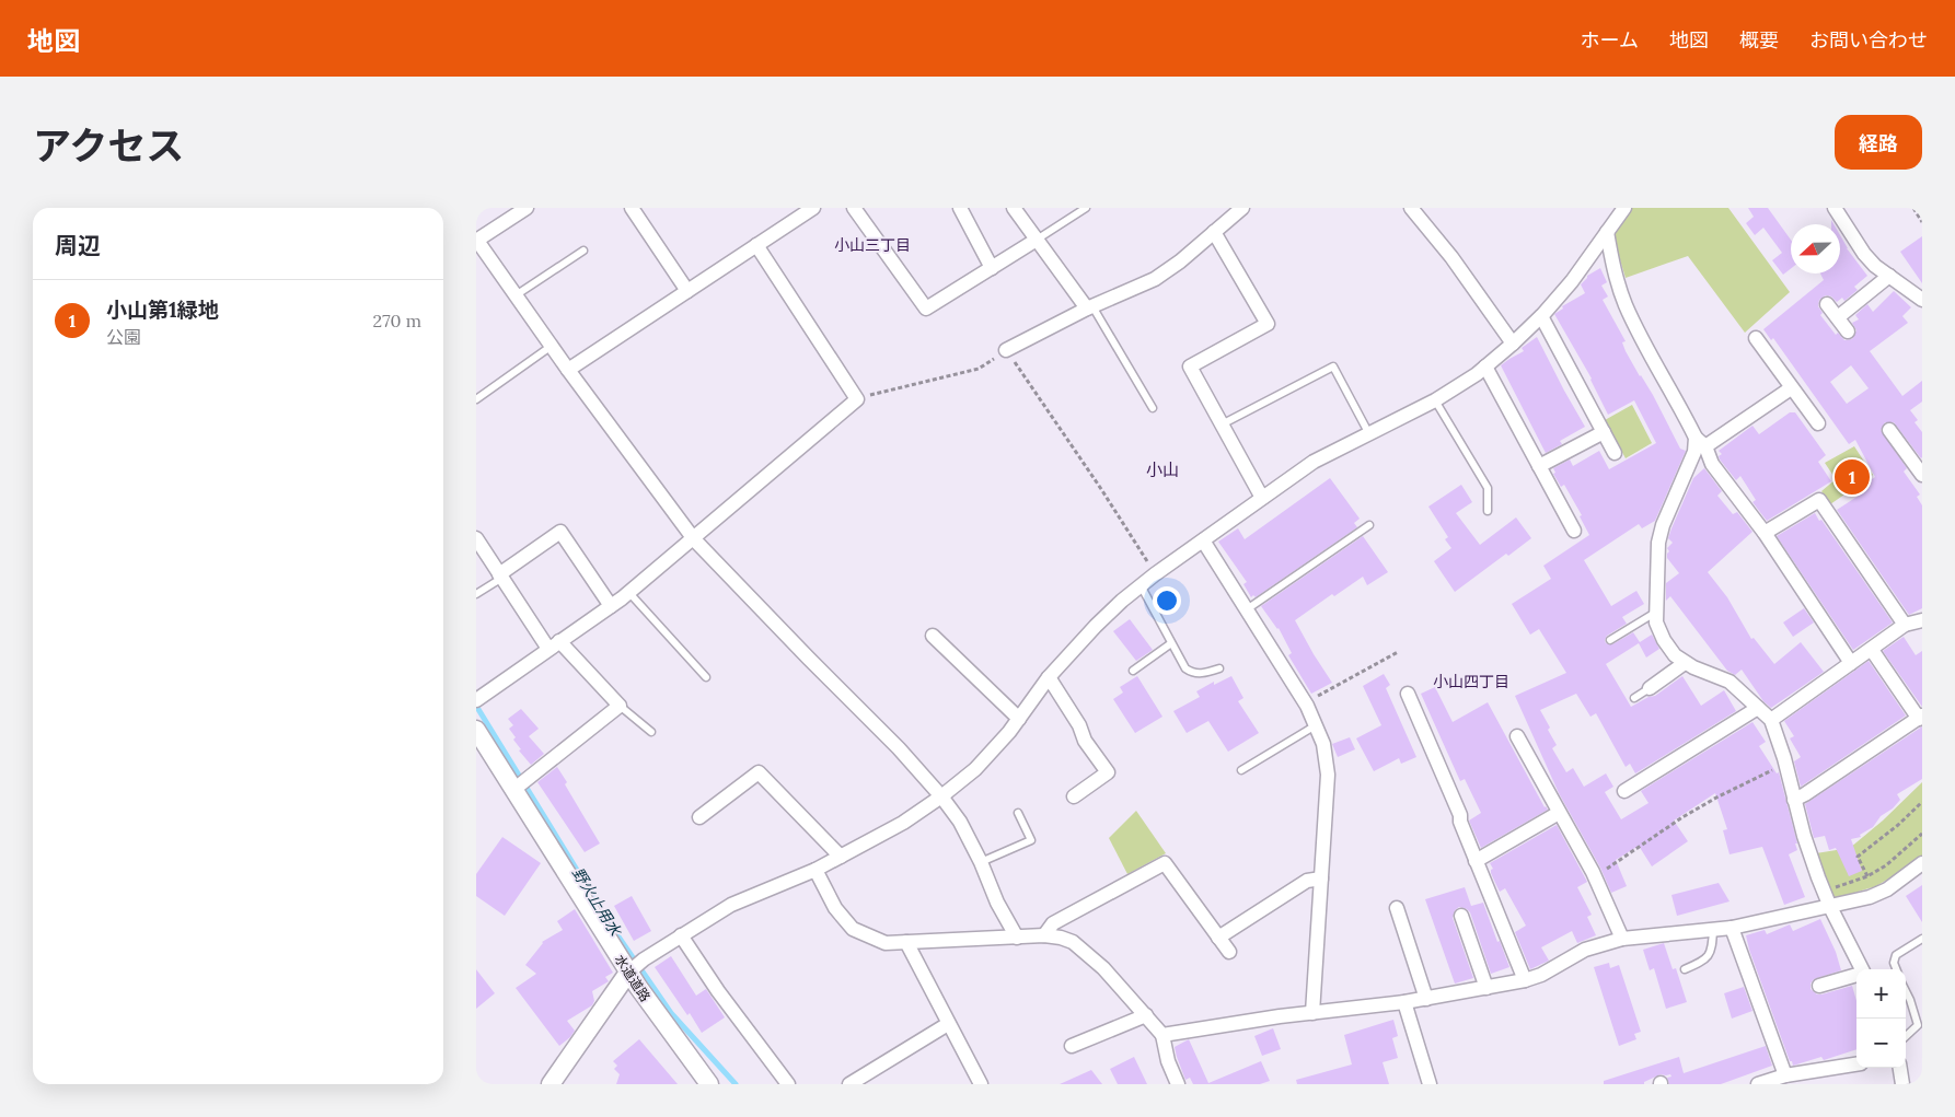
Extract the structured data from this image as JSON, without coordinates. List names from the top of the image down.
{
  "streets": {
    "street": ["水道道路"]
  },
  "districts": ["小山三丁目", "小山", "小山四丁目"],
  "water": ["野火止用水"],
  "north": "left",
  "page": {
    "header": "地図",
    "nav": [
      "ホーム",
      "地図",
      "概要",
      "お問い合わせ"
    ],
    "title": "アクセス",
    "buttons": "経路",
    "heading": "周辺",
    "list": [
      {
        "mark": "1",
        "name": "小山第1緑地",
        "note": "公園",
        "value": "270 m"
      }
    ],
    "pins": "1",
    "map_buttons": ["+", "−"]
  }
}
